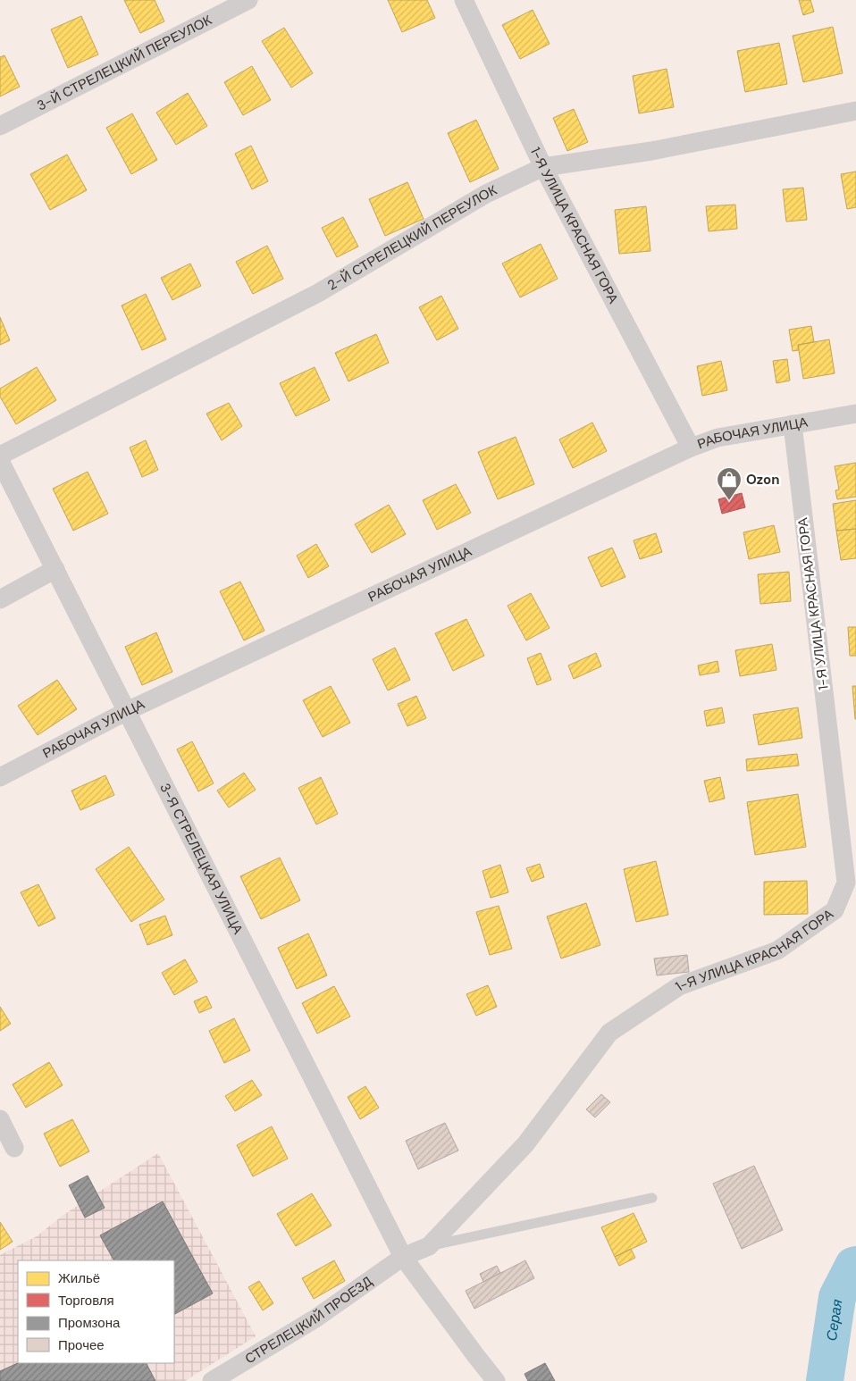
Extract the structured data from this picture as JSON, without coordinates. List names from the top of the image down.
{
  "streets": {
    "street": [
      "3-Й СТРЕЛЕЦКИЙ ПЕРЕУЛОК",
      "1-Я УЛИЦА КРАСНАЯ ГОРА",
      "2-Й СТРЕЛЕЦКИЙ ПЕРЕУЛОК",
      "РАБОЧАЯ УЛИЦА",
      "3-Я СТРЕЛЕЦКАЯ УЛИЦА",
      "СТРЕЛЕЦКИЙ ПРОЕЗД"
    ]
  },
  "crossings": [
    ["1-Я УЛИЦА КРАСНАЯ ГОРА", "2-Й СТРЕЛЕЦКИЙ ПЕРЕУЛОК"],
    ["1-Я УЛИЦА КРАСНАЯ ГОРА", "РАБОЧАЯ УЛИЦА"],
    ["1-Я УЛИЦА КРАСНАЯ ГОРА", "3-Я СТРЕЛЕЦКАЯ УЛИЦА"],
    ["1-Я УЛИЦА КРАСНАЯ ГОРА", "СТРЕЛЕЦКИЙ ПРОЕЗД"],
    ["РАБОЧАЯ УЛИЦА", "3-Я СТРЕЛЕЦКАЯ УЛИЦА"],
    ["3-Я СТРЕЛЕЦКАЯ УЛИЦА", "СТРЕЛЕЦКИЙ ПРОЕЗД"]
  ],
  "water": ["Серая"],
  "places": {
    "shop": ["Ozon"]
  },
  "legend": [
    "Жильё",
    "Торговля",
    "Промзона",
    "Прочее"
  ]
}
